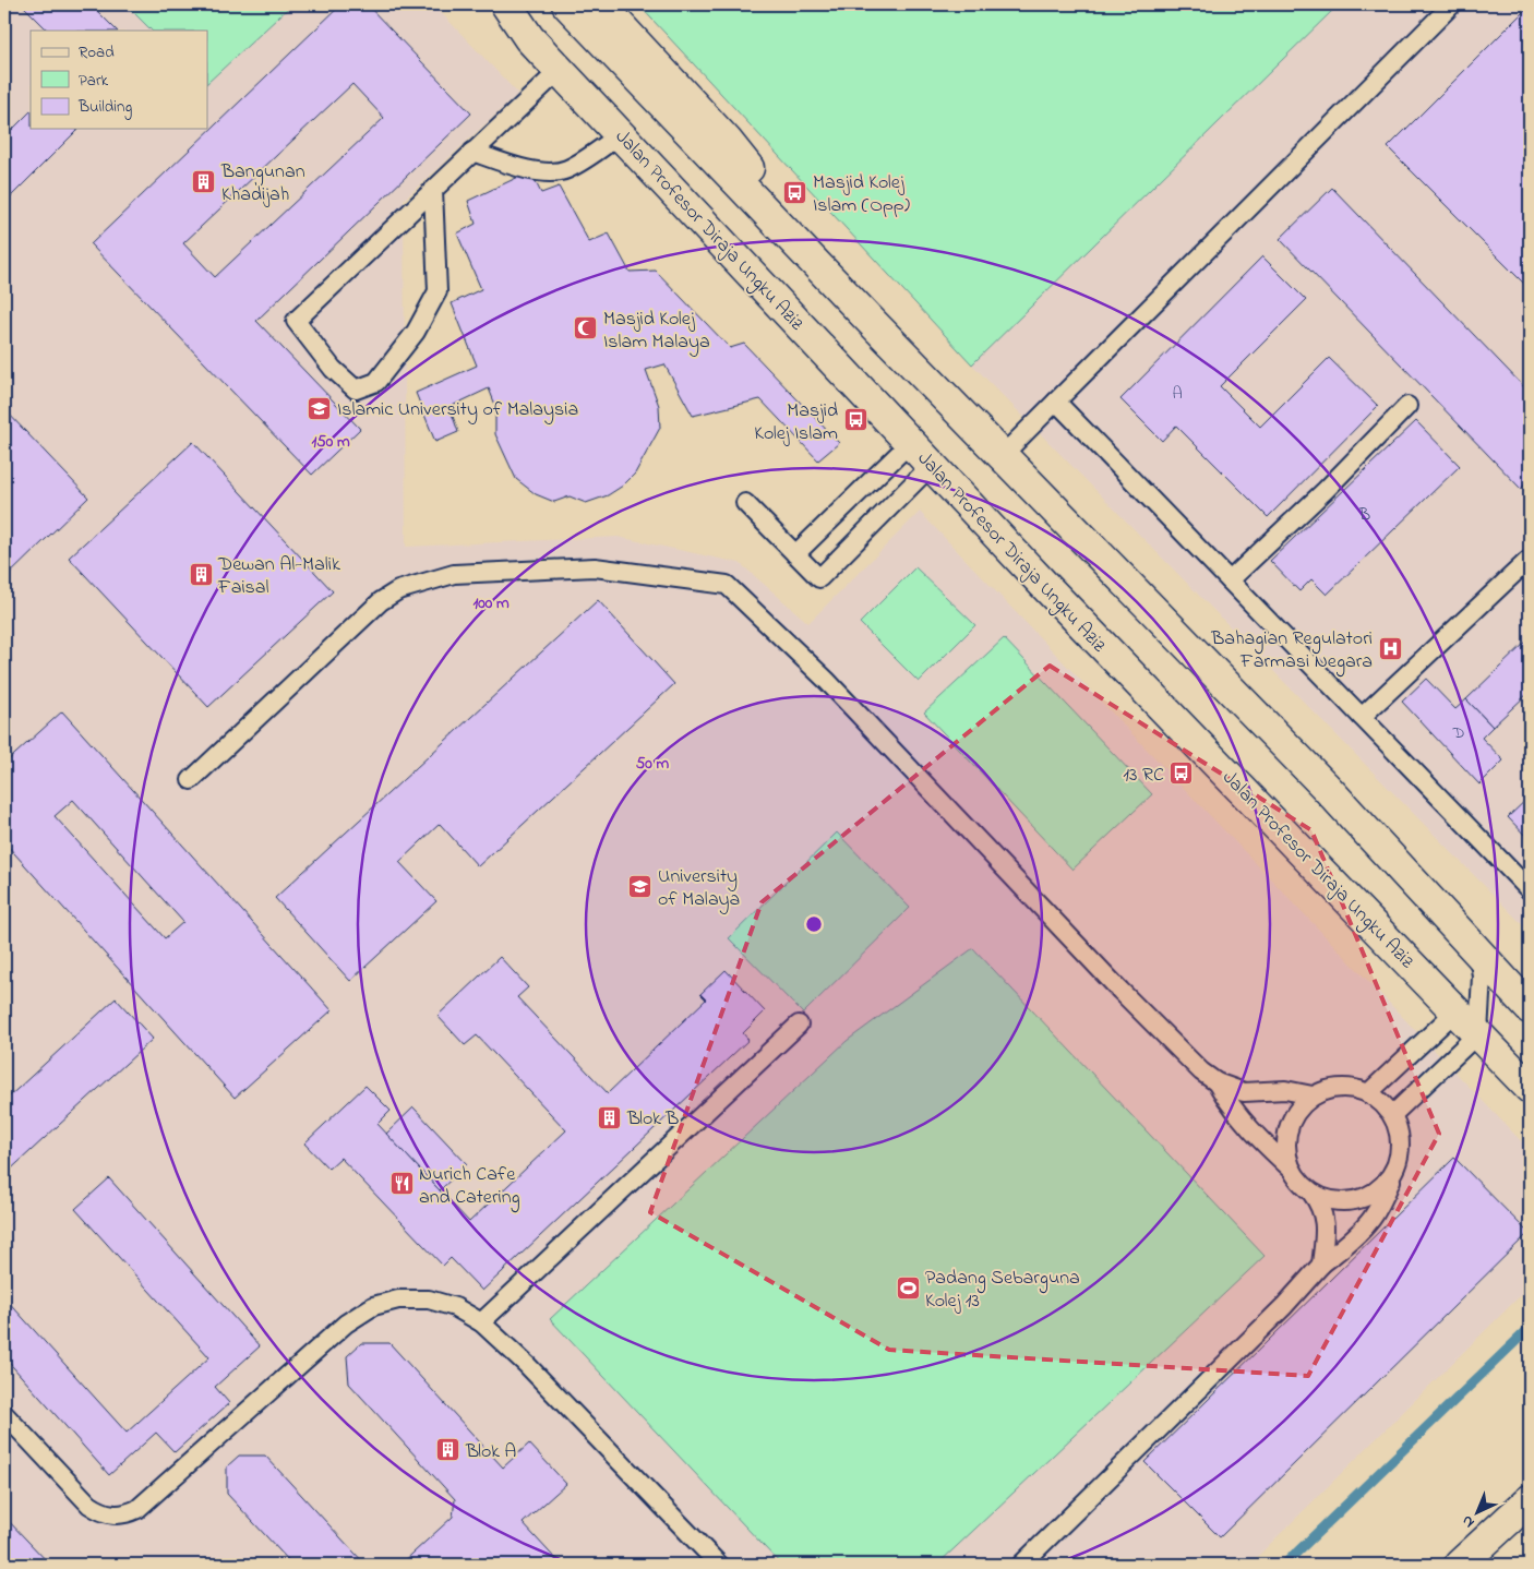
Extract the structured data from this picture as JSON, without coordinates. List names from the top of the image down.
{
  "streets": {
    "main road": ["Jalan Profesor Diraja Ungku Aziz"]
  },
  "places": {
    "building": [
      "Bangunan Khadijah",
      "Dewan Al-Malik Faisal",
      "Blok B",
      "Blok A"
    ],
    "bus stop": ["Masjid Kolej Islam (Opp)", "Masjid Kolej Islam", "13 RC"],
    "mosque": ["Masjid Kolej Islam Malaya"],
    "school or university": ["Islamic University of Malaysia", "University of Malaya"],
    "hospital": ["Bahagian Regulatori Farmasi Negara"],
    "restaurant": ["Nurich Cafe and Catering"],
    "sports": ["Padang Sebarguna Kolej 13"]
  },
  "house_numbers": ["A", "B", "D"],
  "legend": ["Road", "Park", "Building"],
  "north": "bottom left",
  "rings": ["150 m", "100 m", "50 m"]
}
